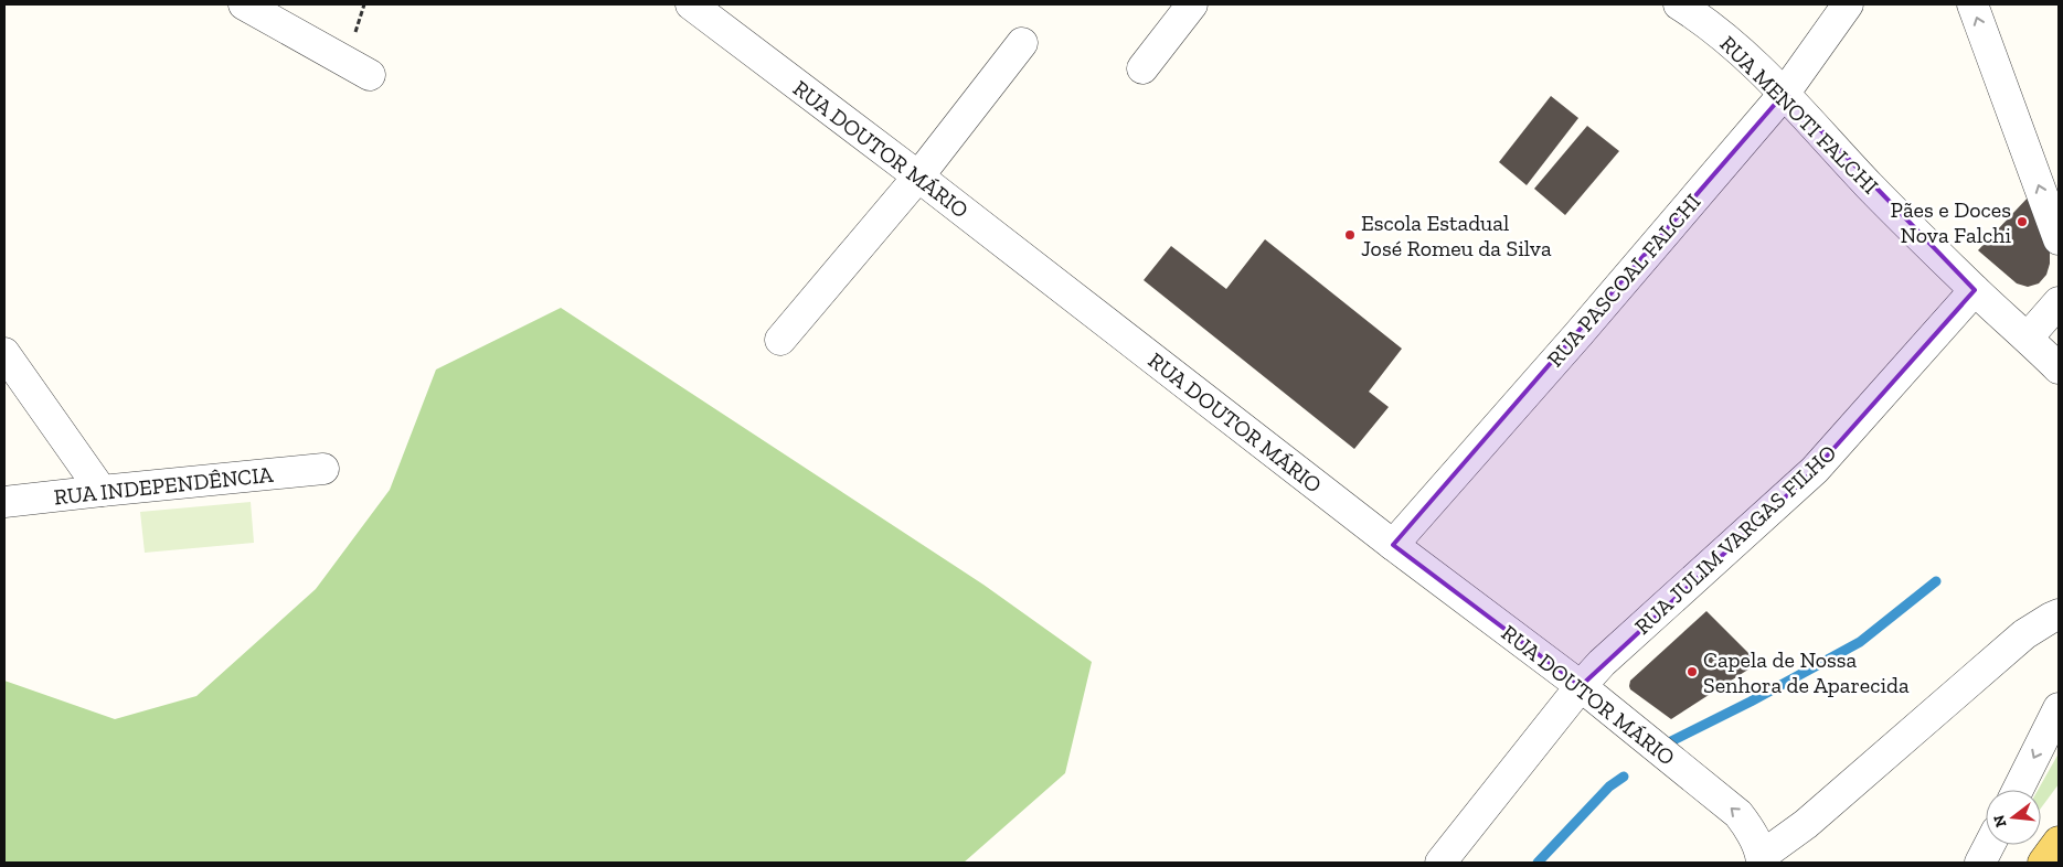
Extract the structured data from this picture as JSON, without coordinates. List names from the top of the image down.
{
  "streets": {
    "street": [
      "RUA MENOTI FALCHI",
      "RUA DOUTOR MÁRIO",
      "RUA PASCOAL FALCHI",
      "RUA INDEPENDÊNCIA",
      "RUA JULIM VARGAS FILHO"
    ]
  },
  "crossings": [
    ["RUA MENOTI FALCHI", "RUA PASCOAL FALCHI"],
    ["RUA MENOTI FALCHI", "RUA JULIM VARGAS FILHO"],
    ["RUA DOUTOR MÁRIO", "RUA PASCOAL FALCHI"],
    ["RUA DOUTOR MÁRIO", "RUA JULIM VARGAS FILHO"]
  ],
  "places": ["Pães e Doces Nova Falchi", "Escola Estadual José Romeu da Silva", "Capela de Nossa Senhora de Aparecida"],
  "north": "left"
}
